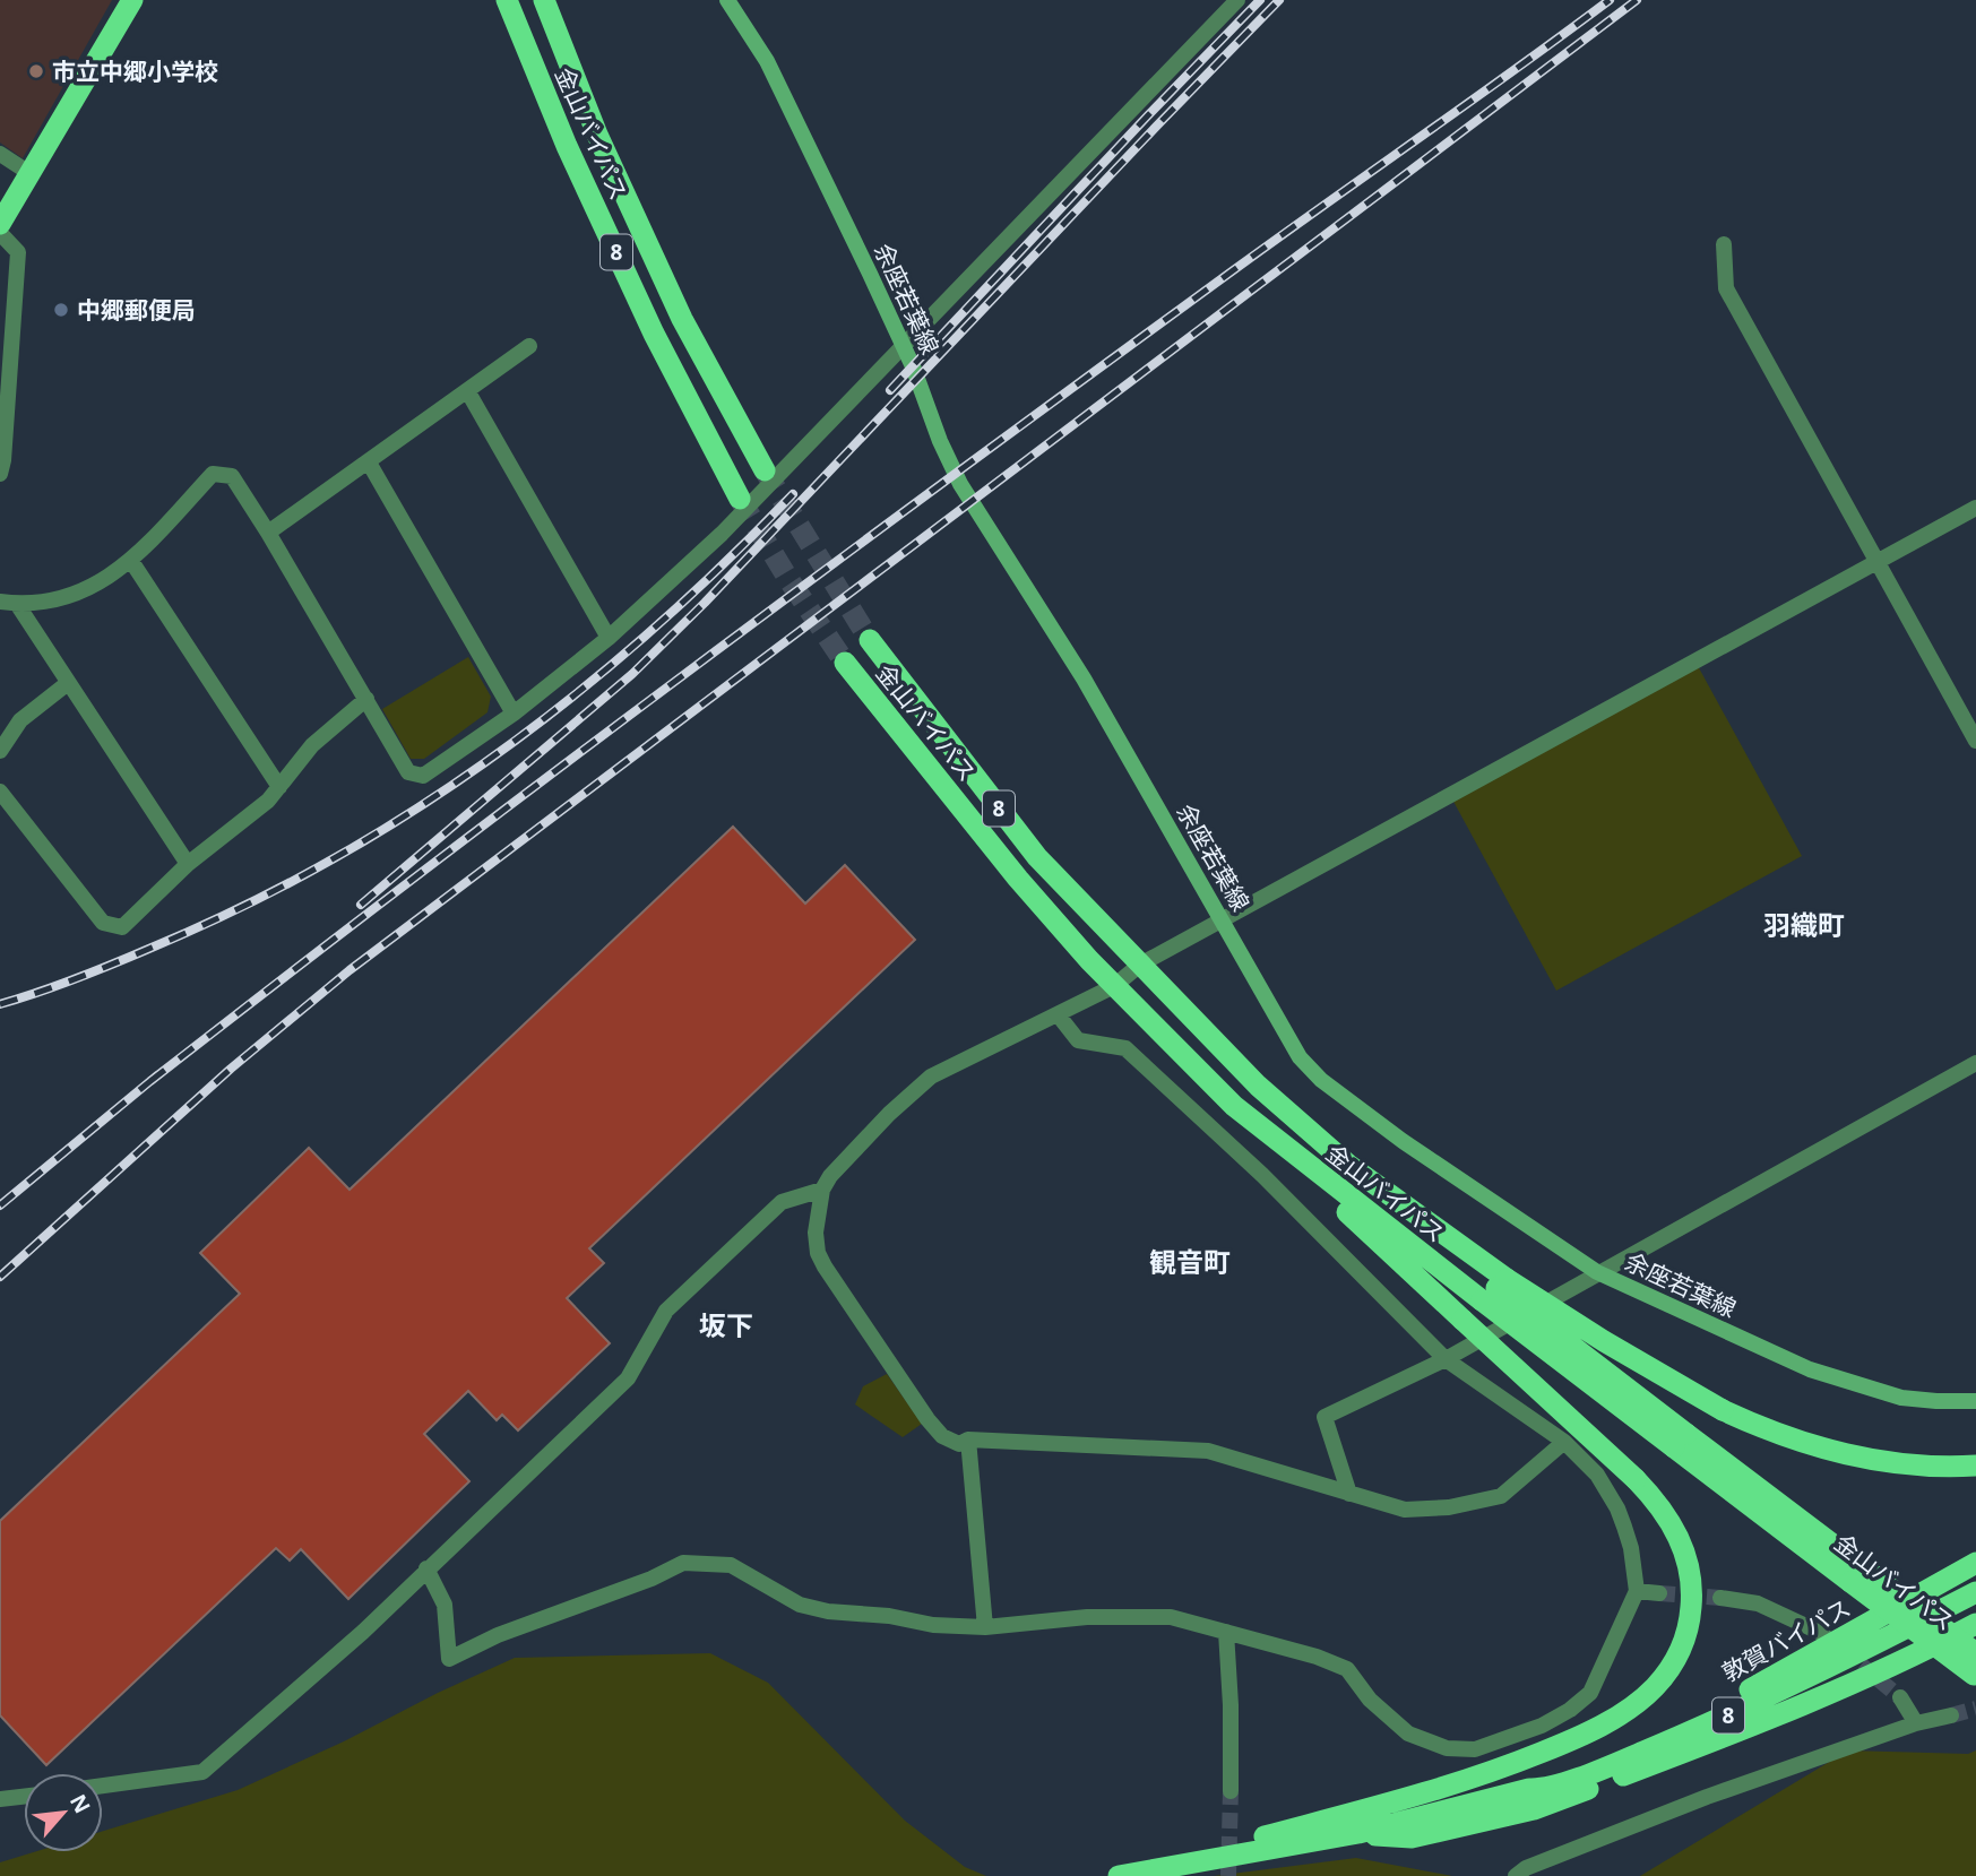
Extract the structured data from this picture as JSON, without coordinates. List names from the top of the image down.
{
  "streets": {
    "highway": ["金山バイパス", "8", "敦賀バイパス"],
    "main road": ["余座若葉線"]
  },
  "districts": ["羽織町", "観音町", "坂下"],
  "places": ["市立中郷小学校", "中郷郵便局"],
  "north": "top right"
}
